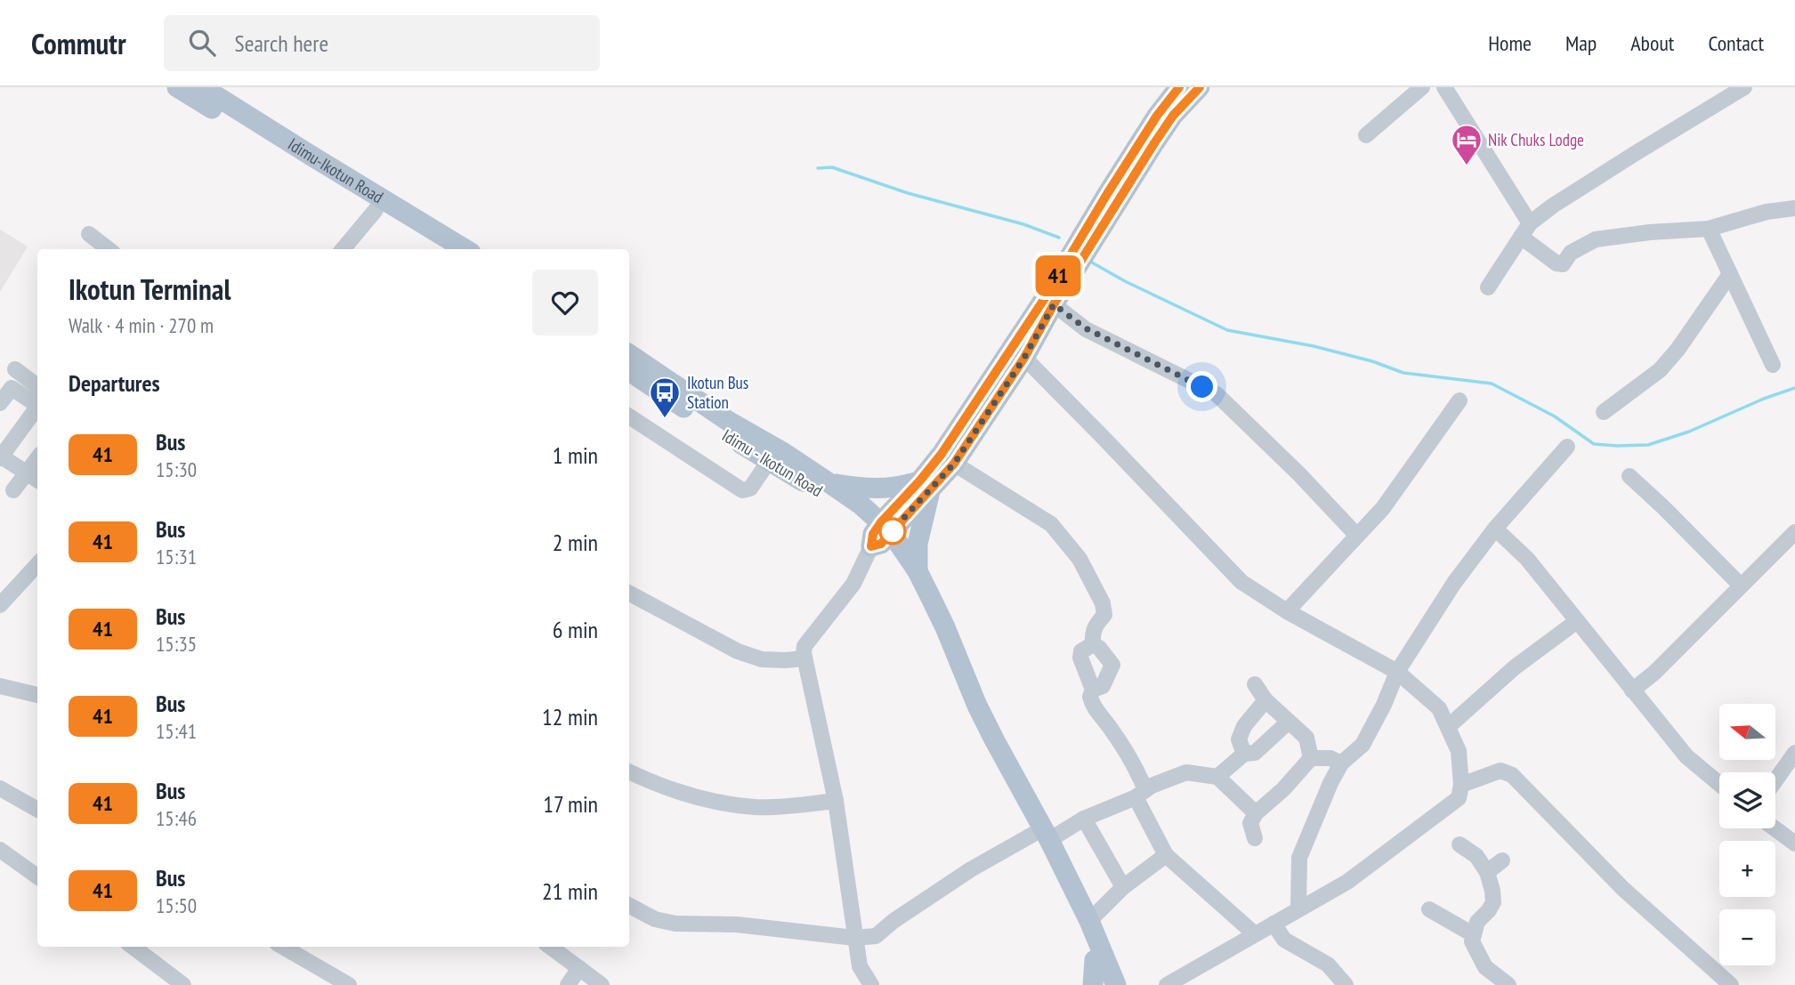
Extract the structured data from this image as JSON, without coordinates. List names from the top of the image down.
{
  "streets": {
    "main road": ["Idimu-Ikotun Road", "Idimu - Ikotun Road"]
  },
  "places": {
    "hotel": ["Nik Chuks Lodge"],
    "bus stop": ["Ikotun Bus Station"]
  },
  "lines": ["bus line 41"],
  "north": "left",
  "page": {
    "header": "Commutr",
    "search": "Search here",
    "nav": [
      "Home",
      "Map",
      "About",
      "Contact"
    ],
    "on_map": "41",
    "heading": [
      ["Ikotun Terminal", "Walk · 4 min · 270 m"],
      "Departures"
    ],
    "list": [
      {
        "mark": "41",
        "name": "Bus",
        "note": "15:30",
        "value": "1 min"
      },
      {
        "mark": "41",
        "name": "Bus",
        "note": "15:31",
        "value": "2 min"
      },
      {
        "mark": "41",
        "name": "Bus",
        "note": "15:35",
        "value": "6 min"
      },
      {
        "mark": "41",
        "name": "Bus",
        "note": "15:41",
        "value": "12 min"
      },
      {
        "mark": "41",
        "name": "Bus",
        "note": "15:46",
        "value": "17 min"
      },
      {
        "mark": "41",
        "name": "Bus",
        "note": "15:50",
        "value": "21 min"
      }
    ],
    "map_buttons": ["+", "−"]
  }
}
